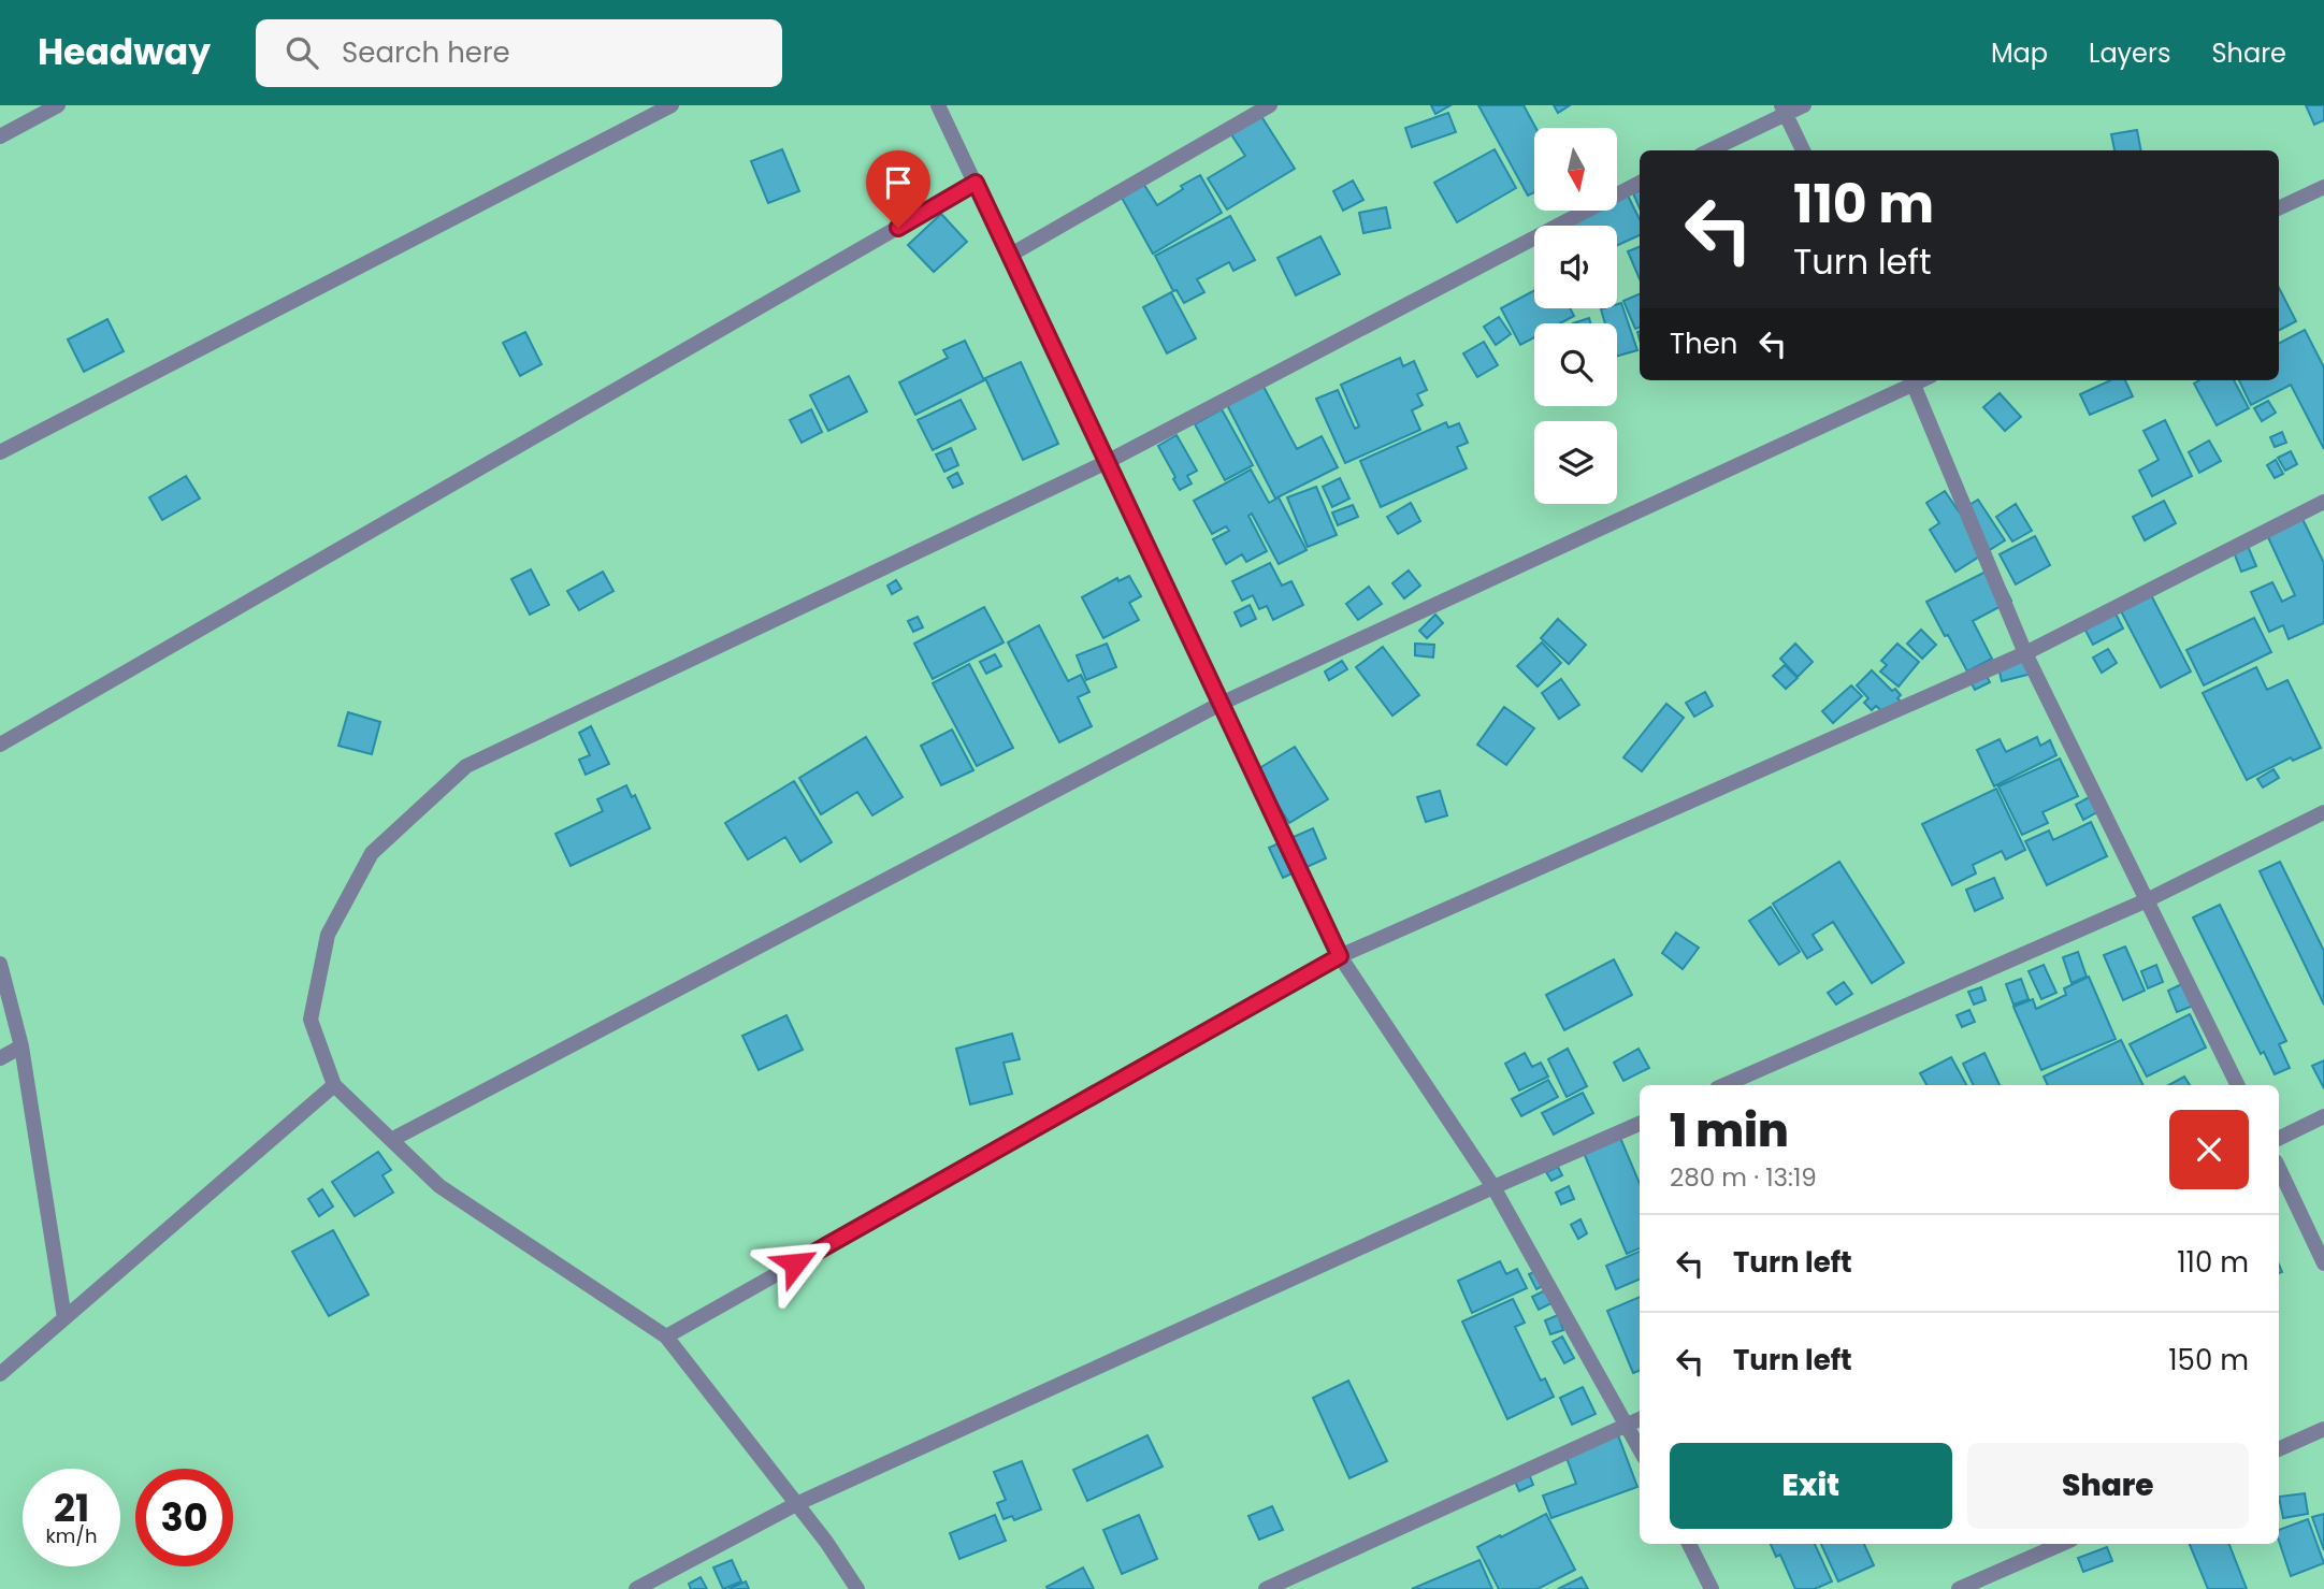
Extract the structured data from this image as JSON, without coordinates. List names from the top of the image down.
{
  "north": "bottom",
  "page": {
    "header": "Headway",
    "search": "Search here",
    "nav": ["Map", "Layers", "Share"],
    "turn": ["110 m", "Turn left"],
    "then": "Then",
    "heading": ["1 min", "280 m · 13:19"],
    "list": [
      {
        "name": "Turn left",
        "value": "110 m"
      },
      {
        "name": "Turn left",
        "value": "150 m"
      }
    ],
    "buttons": ["Exit", "Share"],
    "speed": "21 km/h",
    "limit": "30"
  }
}
